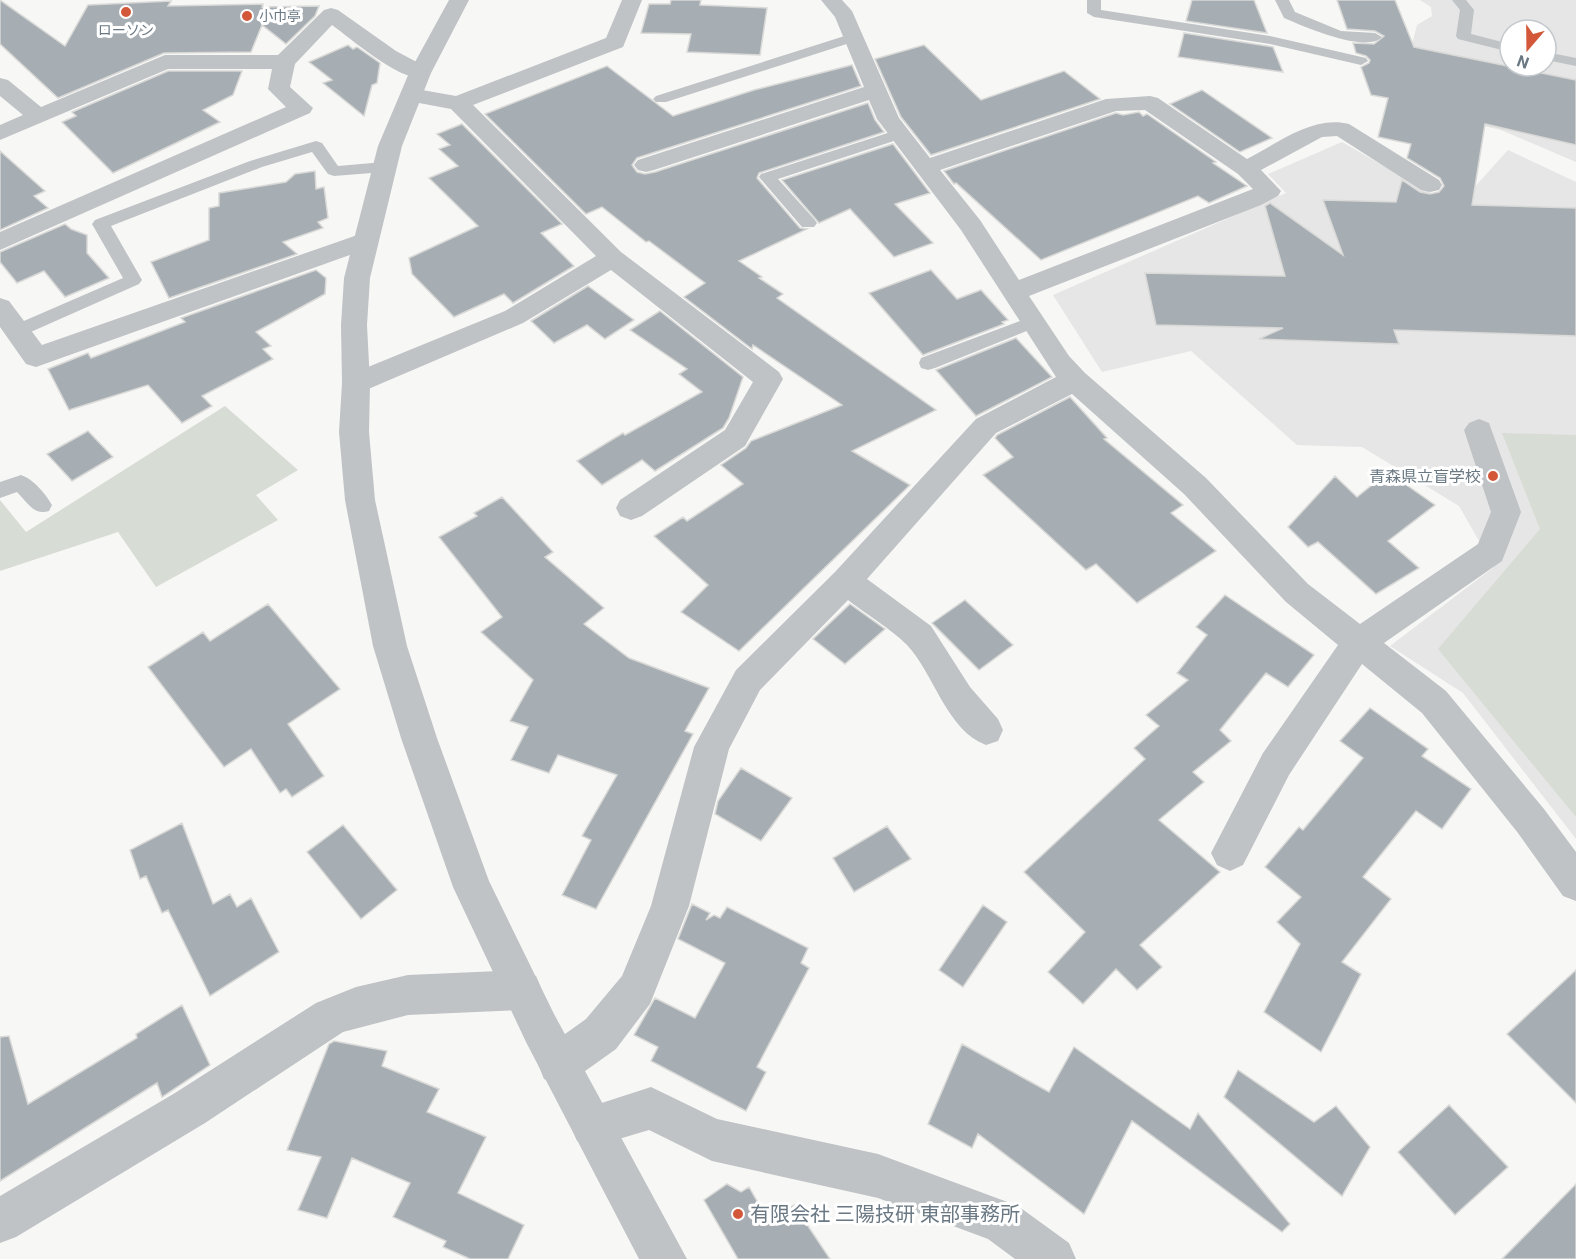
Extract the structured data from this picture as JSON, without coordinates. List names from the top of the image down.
{
  "places": [
    "ローソン",
    "小巾亭",
    "青森県立盲学校",
    "有限会社 三陽技研 東部事務所"
  ],
  "north": "bottom"
}
